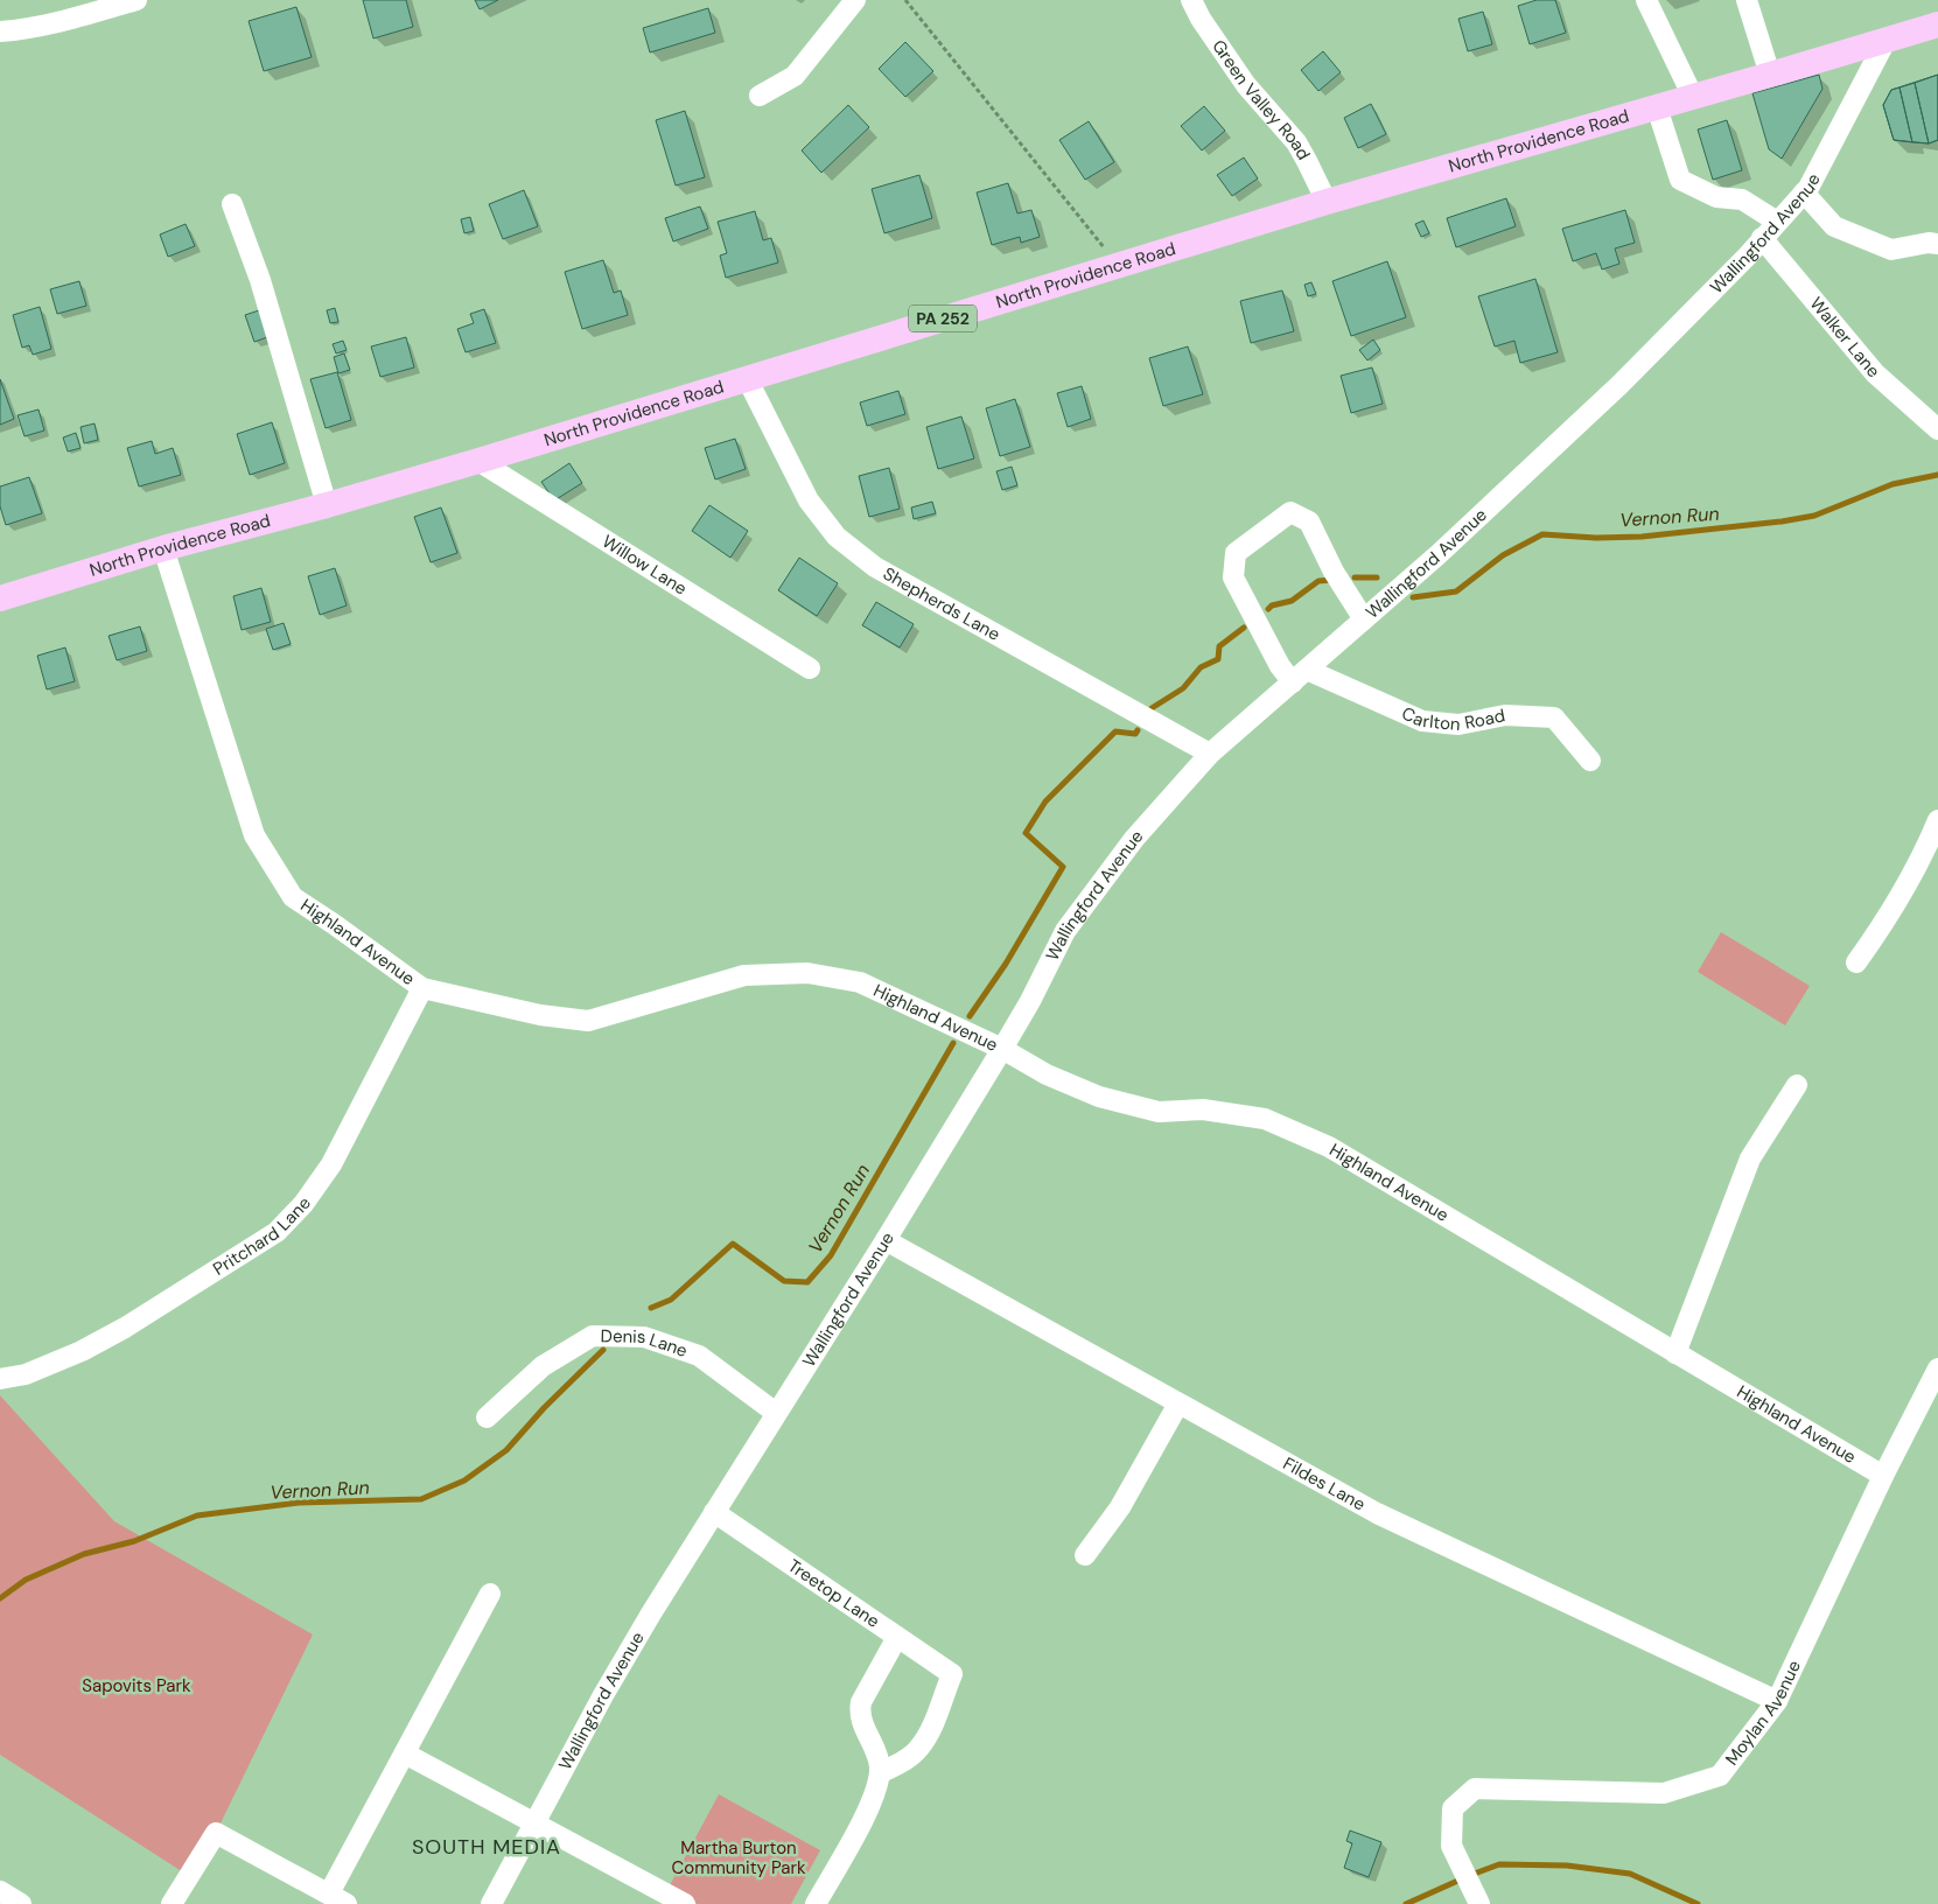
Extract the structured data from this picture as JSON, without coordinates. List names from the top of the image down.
{
  "streets": {
    "main road": ["North Providence Road", "PA 252"],
    "street": [
      "Green Valley Road",
      "Wallingford Avenue",
      "Walker Lane",
      "Willow Lane",
      "Shepherds Lane",
      "Carlton Road",
      "Highland Avenue",
      "Pritchard Lane",
      "Denis Lane",
      "Fildes Lane",
      "Treetop Lane",
      "Moylan Avenue"
    ]
  },
  "crossings": [
    ["Green Valley Road", "North Providence Road"],
    ["North Providence Road", "Wallingford Avenue"],
    ["North Providence Road", "Willow Lane"],
    ["North Providence Road", "Shepherds Lane"],
    ["North Providence Road", "Highland Avenue"],
    ["Wallingford Avenue", "Walker Lane"],
    ["Wallingford Avenue", "Shepherds Lane"],
    ["Wallingford Avenue", "Carlton Road"],
    ["Wallingford Avenue", "Highland Avenue"],
    ["Wallingford Avenue", "Denis Lane"],
    ["Wallingford Avenue", "Fildes Lane"],
    ["Wallingford Avenue", "Treetop Lane"],
    ["Highland Avenue", "Pritchard Lane"],
    ["Highland Avenue", "Moylan Avenue"],
    ["Fildes Lane", "Moylan Avenue"]
  ],
  "districts": ["SOUTH MEDIA"],
  "water": ["Vernon Run"],
  "parks": ["Sapovits Park", "Martha Burton Community Park"]
}
